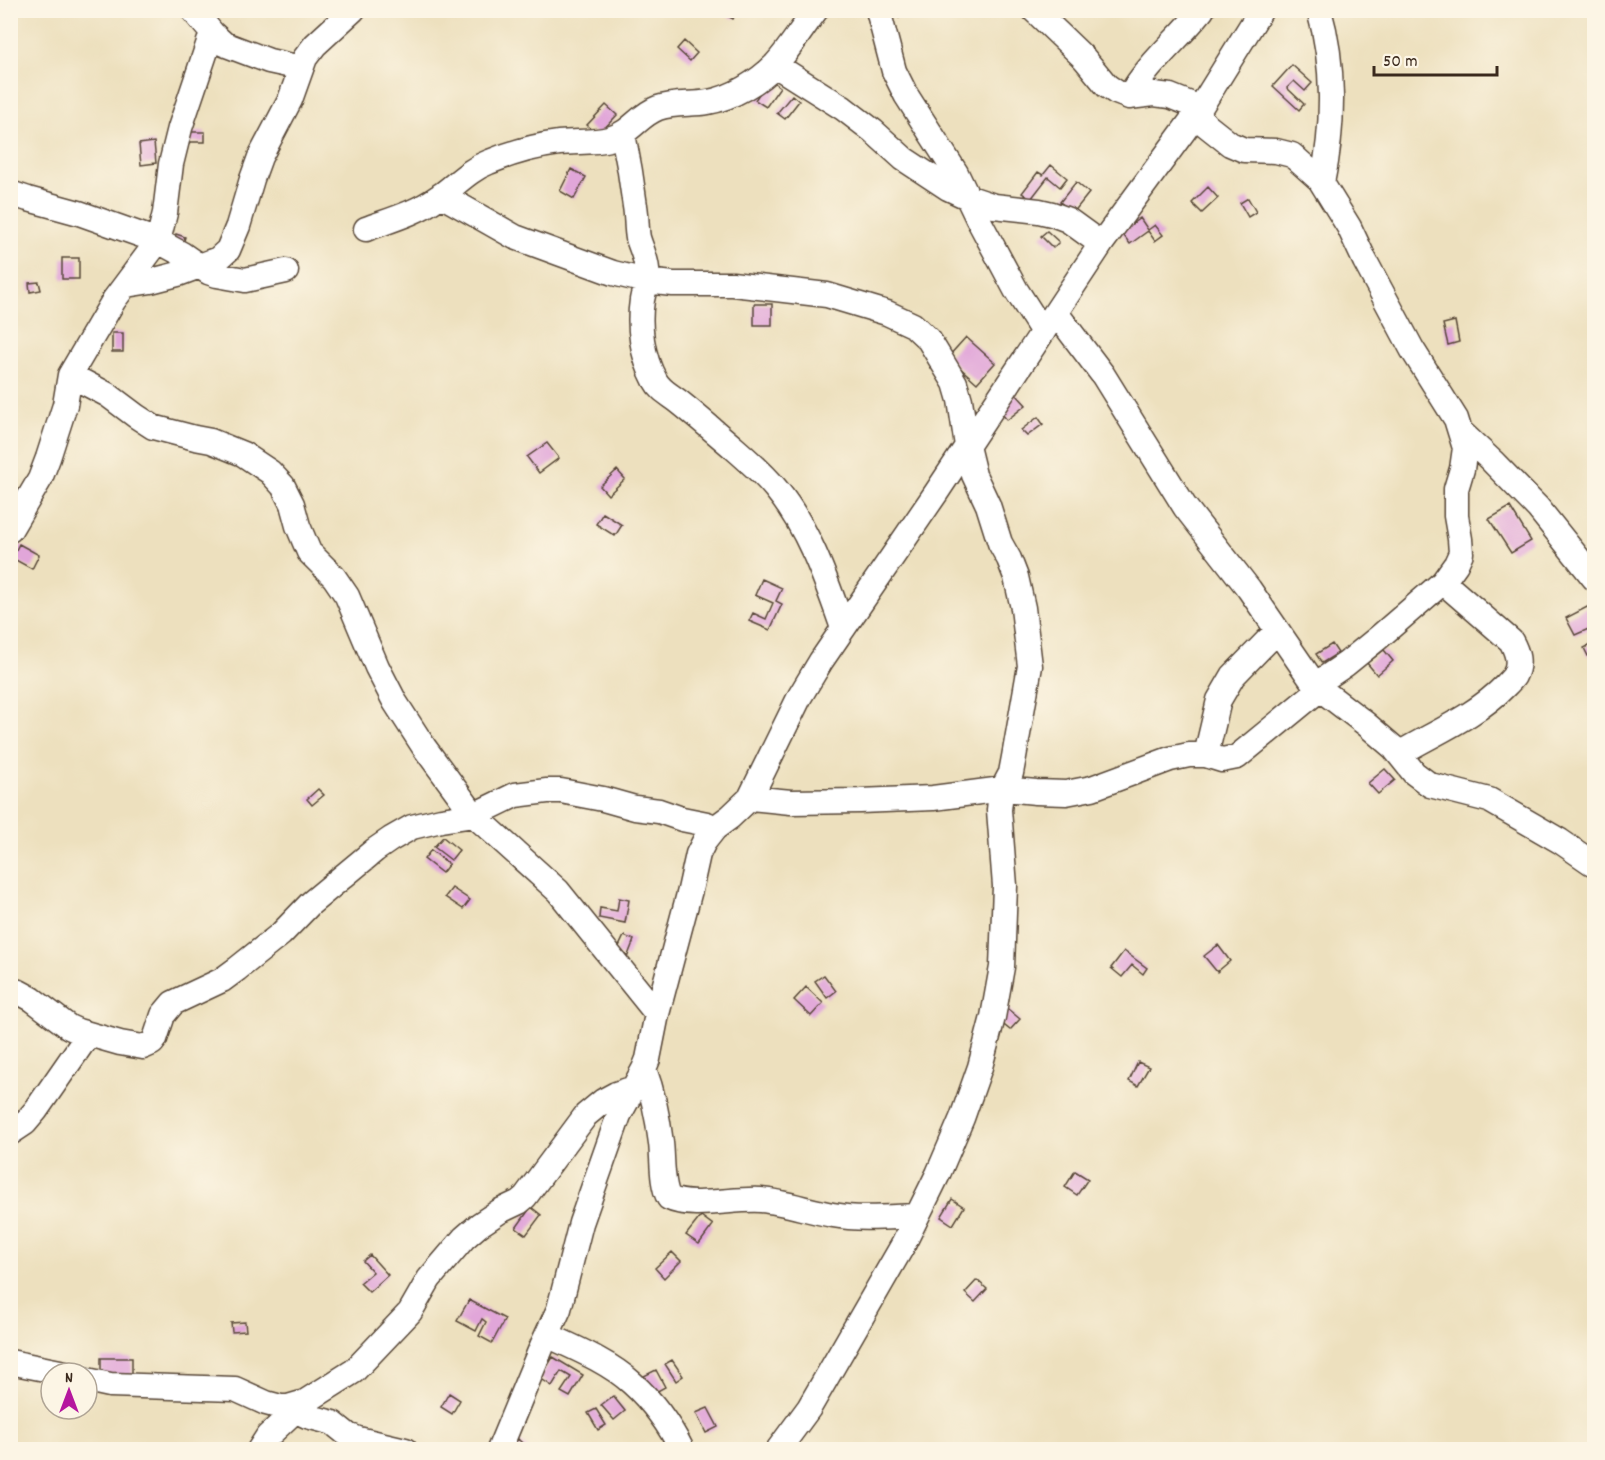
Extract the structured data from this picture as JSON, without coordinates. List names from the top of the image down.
{
  "scale_bar": "50 m",
  "north": "top"
}
